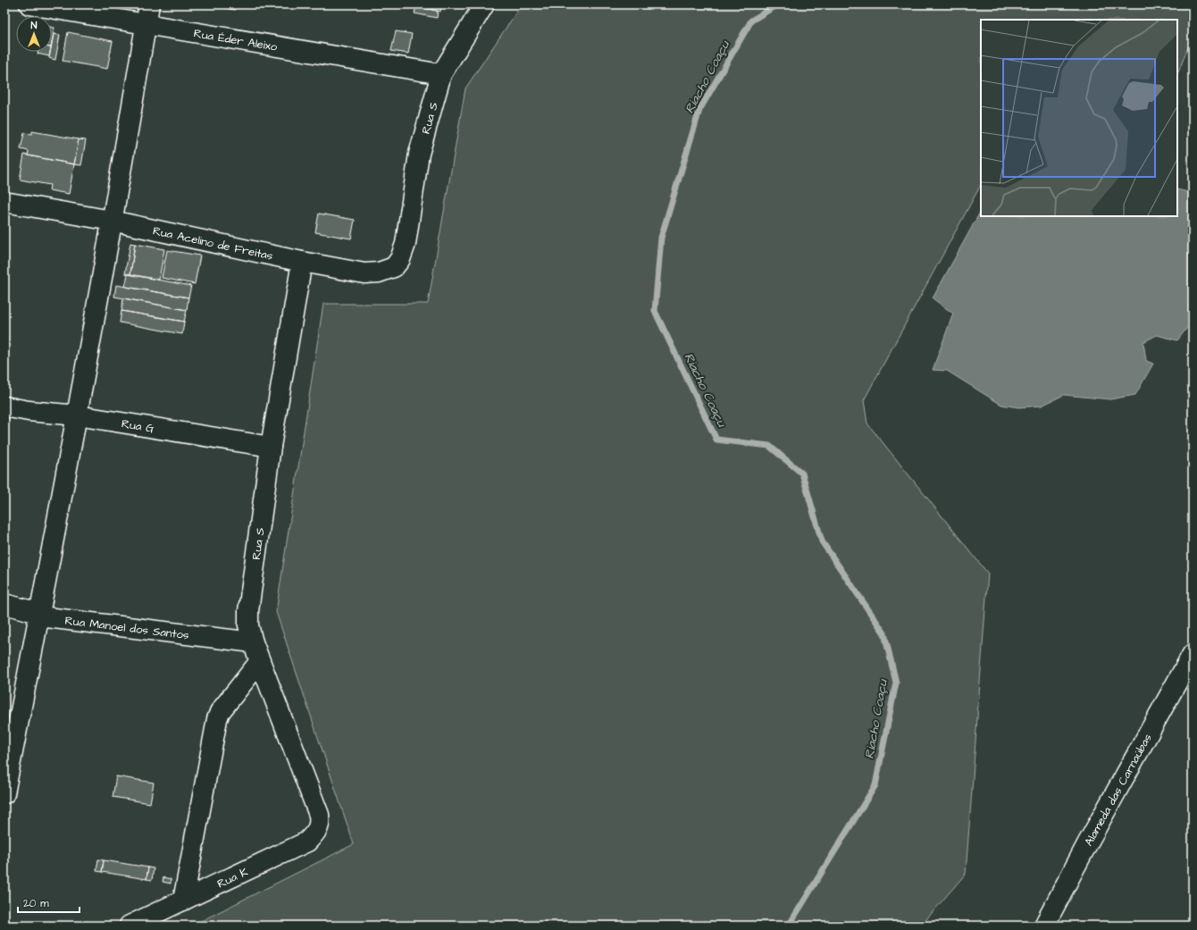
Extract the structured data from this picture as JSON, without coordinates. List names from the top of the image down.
{
  "streets": {
    "street": [
      "Rua Éder Aleixo",
      "Rua S",
      "Rua Acelino de Freitas",
      "Rua G",
      "Rua Manoel dos Santos",
      "Alameda das Carnaúbas",
      "Rua K"
    ]
  },
  "crossings": [
    ["Rua Éder Aleixo", "Rua S"],
    ["Rua S", "Rua Acelino de Freitas"],
    ["Rua S", "Rua G"],
    ["Rua S", "Rua Manoel dos Santos"],
    ["Rua S", "Rua K"]
  ],
  "water": ["Riacho Coaçu"],
  "scale_bar": "20 m",
  "north": "top"
}
